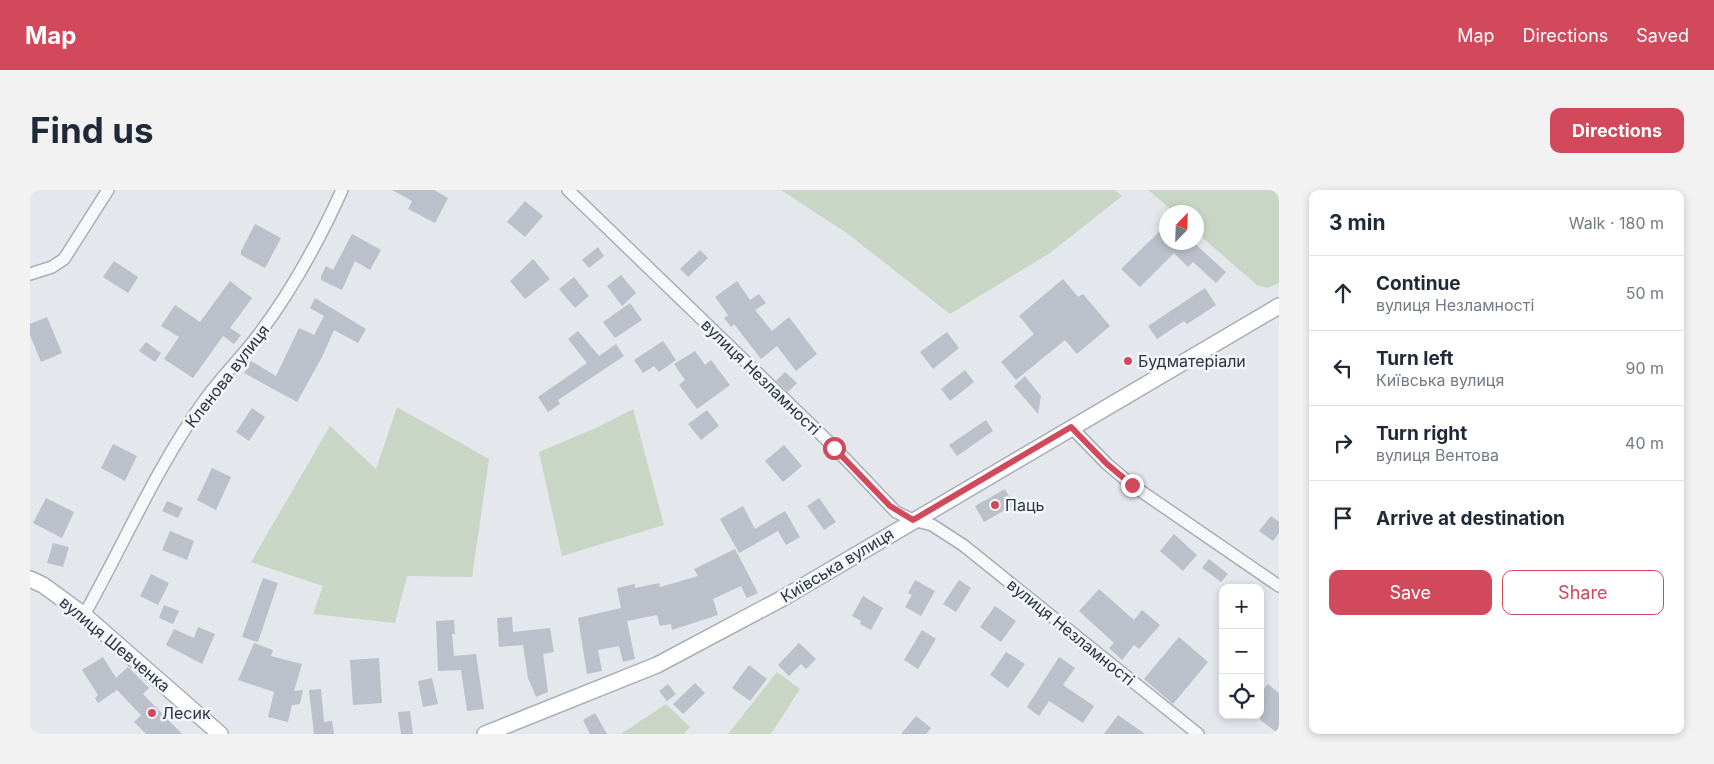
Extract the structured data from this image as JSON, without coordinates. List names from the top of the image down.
{
  "streets": {
    "main road": ["Київська вулиця", "вулиця Шевченка"],
    "street": ["Кленова вулиця", "вулиця Незламності"]
  },
  "crossings": [
    ["Кленова вулиця", "вулиця Шевченка"],
    ["вулиця Незламності", "Київська вулиця"]
  ],
  "places": ["Будматеріали", "Паць", "Лесик"],
  "north": "top right",
  "page": {
    "header": "Map",
    "nav": ["Map", "Directions", "Saved"],
    "buttons": [
      "Directions",
      ["Save", "Share"]
    ],
    "title": "Find us",
    "heading": ["3 min", "Walk · 180 m"],
    "list": [
      ["Continue", "вулиця Незламності", "50 m"],
      ["Turn left", "Київська вулиця", "90 m"],
      ["Turn right", "вулиця Вентова", "40 m"],
      "Arrive at destination"
    ],
    "map_buttons": ["+", "−"]
  }
}
